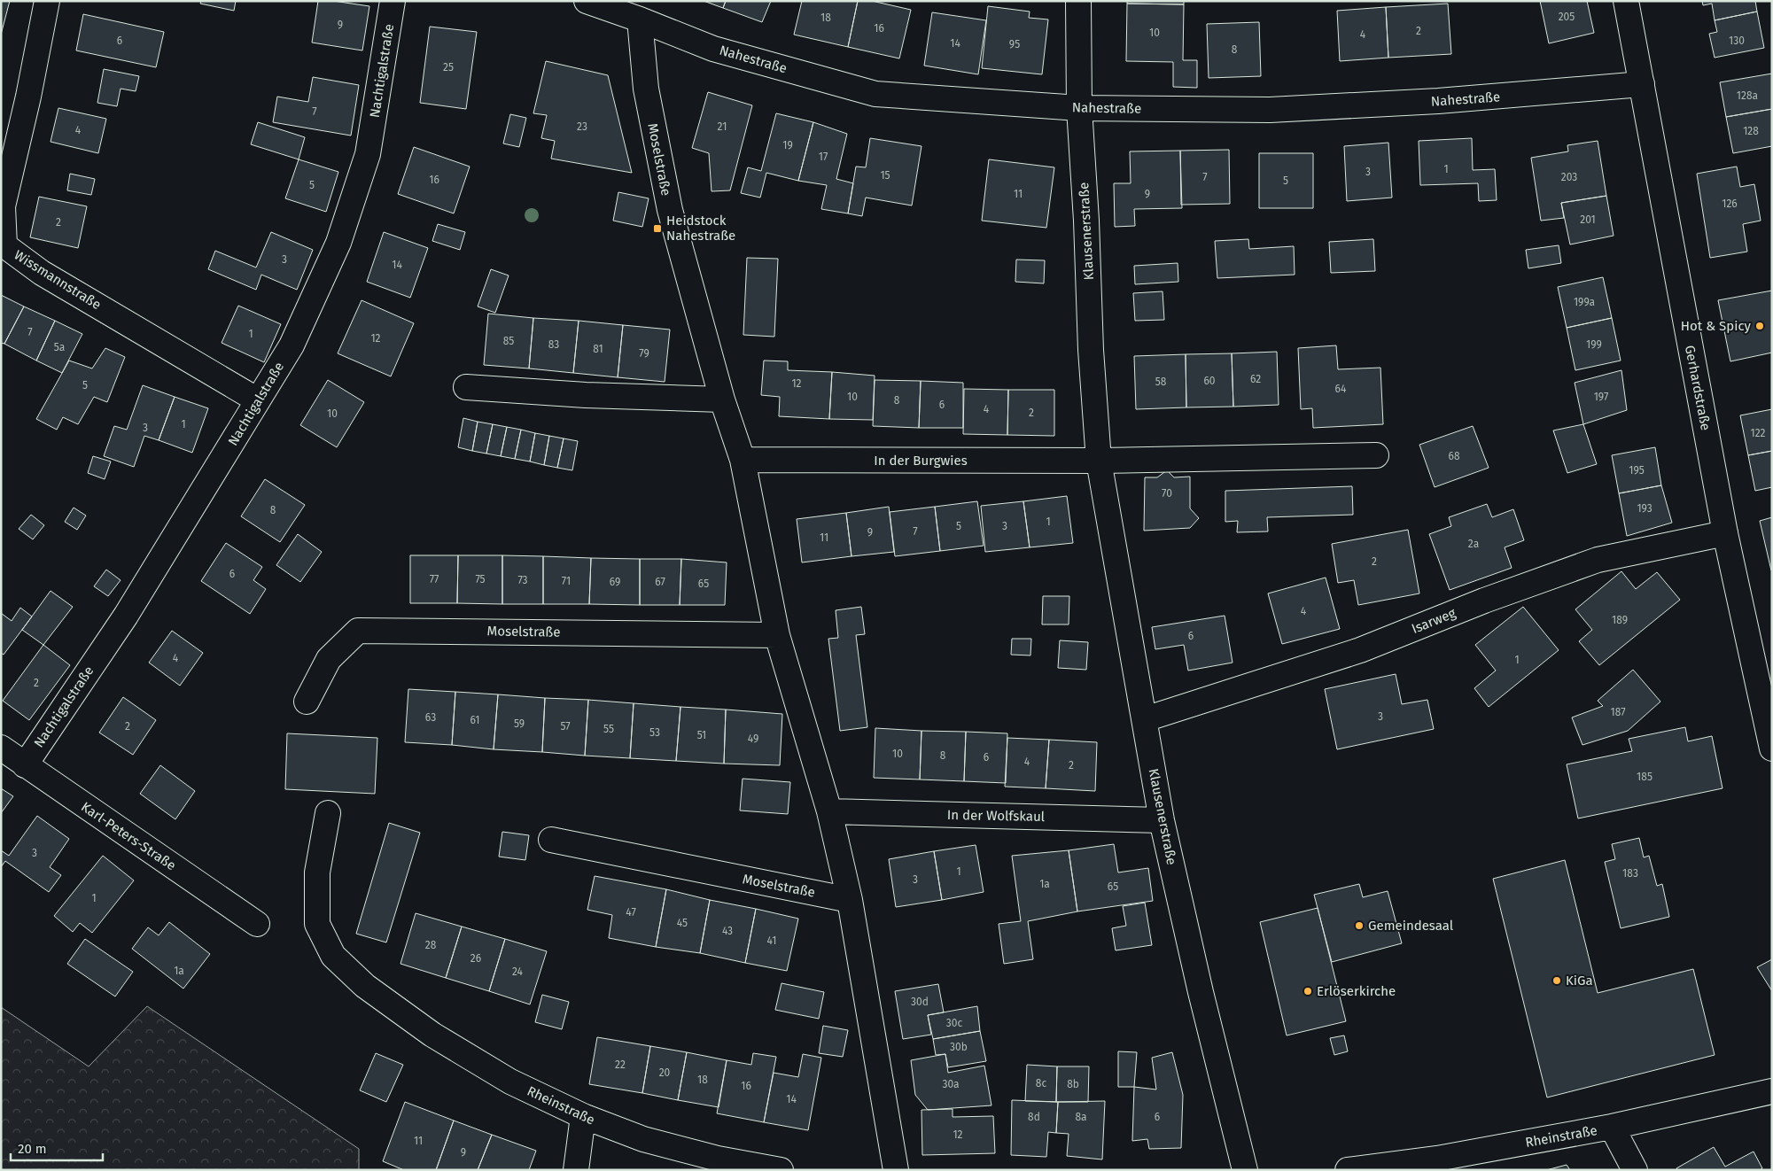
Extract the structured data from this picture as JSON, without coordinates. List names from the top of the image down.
{
  "streets": {
    "street": [
      "Nahestraße",
      "Nachtigalstraße",
      "Moselstraße",
      "Klausenerstraße",
      "Wissmannstraße",
      "Gerhardstraße",
      "In der Burgwies",
      "Isarweg",
      "In der Wolfskaul",
      "Karl-Peters-Straße",
      "Rheinstraße"
    ]
  },
  "crossings": [
    ["Nahestraße", "Moselstraße"],
    ["Nahestraße", "Klausenerstraße"],
    ["Nahestraße", "Gerhardstraße"],
    ["Nachtigalstraße", "Wissmannstraße"],
    ["Nachtigalstraße", "Karl-Peters-Straße"],
    ["Moselstraße", "In der Burgwies"],
    ["Moselstraße", "In der Wolfskaul"],
    ["Klausenerstraße", "In der Burgwies"],
    ["Klausenerstraße", "Isarweg"],
    ["Klausenerstraße", "In der Wolfskaul"],
    ["Gerhardstraße", "Isarweg"]
  ],
  "places": {
    "transit": ["Heidstock Nahestraße"],
    "other": [
      "Hot & Spicy",
      "Gemeindesaal",
      "KiGa",
      "Erlöserkirche"
    ]
  },
  "house_numbers": [
    "205",
    "18",
    "9",
    "16",
    "2",
    "10",
    "4",
    "6",
    "130",
    "14",
    "95",
    "8",
    "25",
    "128a",
    "7",
    "23",
    "21",
    "4",
    "128",
    "19",
    "17",
    "1",
    "3",
    "15",
    "7",
    "203",
    "16",
    "5",
    "5",
    "11",
    "9",
    "126",
    "201",
    "2",
    "3",
    "14",
    "199a",
    "7",
    "1",
    "12",
    "85",
    "83",
    "199",
    "5a",
    "81",
    "79",
    "62",
    "60",
    "58",
    "12",
    "5",
    "64",
    "10",
    "197",
    "8",
    "6",
    "4",
    "2",
    "10",
    "1",
    "3",
    "122",
    "68",
    "195",
    "70",
    "193",
    "8",
    "1",
    "5",
    "3",
    "7",
    "9",
    "11",
    "2a",
    "2",
    "6",
    "77",
    "75",
    "73",
    "71",
    "69",
    "67",
    "65",
    "4",
    "189",
    "6",
    "4",
    "1",
    "2",
    "187",
    "3",
    "63",
    "61",
    "59",
    "2",
    "57",
    "55",
    "53",
    "51",
    "49",
    "10",
    "8",
    "6",
    "4",
    "2",
    "185",
    "3",
    "1",
    "183",
    "3",
    "1a",
    "65",
    "1",
    "47",
    "45",
    "43",
    "41",
    "28",
    "26",
    "1a",
    "24",
    "30d",
    "30c",
    "30b",
    "22",
    "20",
    "18",
    "8c",
    "30a",
    "8b",
    "16",
    "14",
    "8d",
    "8a",
    "6",
    "12",
    "11",
    "9"
  ],
  "scale_bar": "20 m"
}
